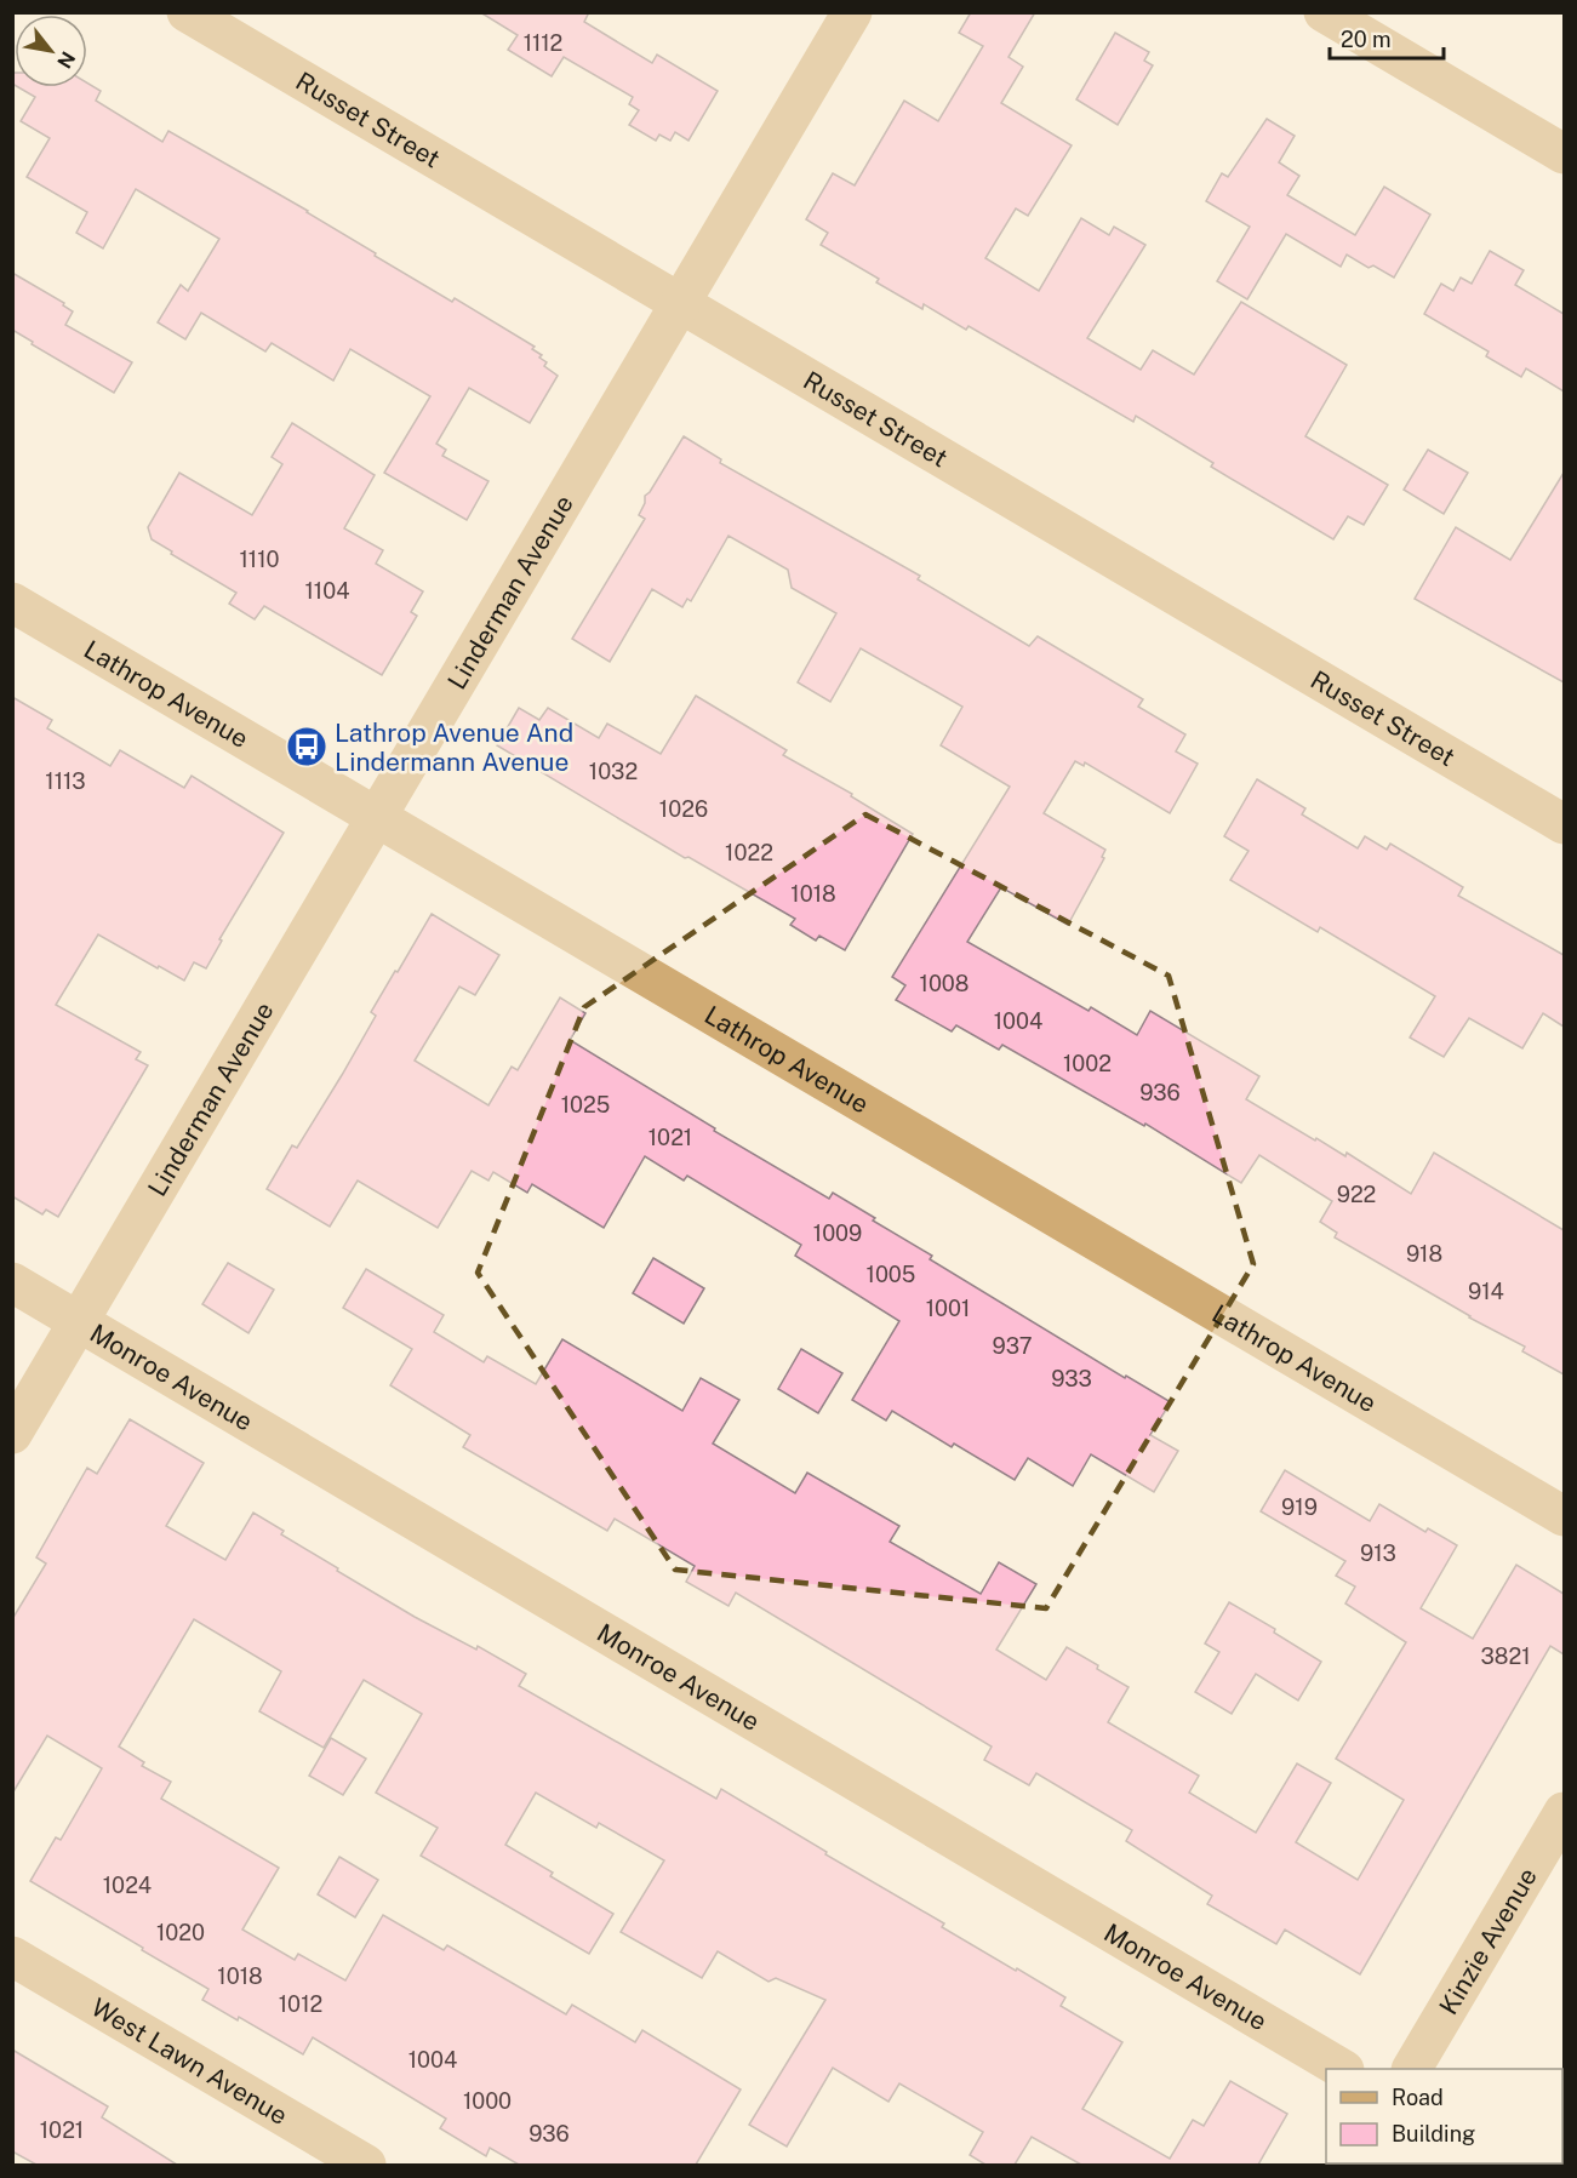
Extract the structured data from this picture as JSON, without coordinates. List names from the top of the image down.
{
  "streets": {
    "street": [
      "Russet Street",
      "Linderman Avenue",
      "Lathrop Avenue",
      "Monroe Avenue",
      "Kinzie Avenue",
      "West Lawn Avenue"
    ]
  },
  "crossings": [
    ["Russet Street", "Linderman Avenue"],
    ["Linderman Avenue", "Lathrop Avenue"],
    ["Linderman Avenue", "Monroe Avenue"]
  ],
  "places": {
    "bus stop": ["Lathrop Avenue And Lindermann Avenue"]
  },
  "house_numbers": [
    "1112",
    "1110",
    "1104",
    "1032",
    "1113",
    "1026",
    "1022",
    "1018",
    "1008",
    "1004",
    "1002",
    "936",
    "1025",
    "1021",
    "922",
    "1009",
    "918",
    "1005",
    "914",
    "1001",
    "937",
    "933",
    "919",
    "913",
    "3821",
    "1024",
    "1020",
    "1018",
    "1012",
    "1004",
    "1000",
    "1021",
    "936"
  ],
  "legend": ["Road", "Building"],
  "scale_bar": "20 m",
  "north": "bottom right"
}
